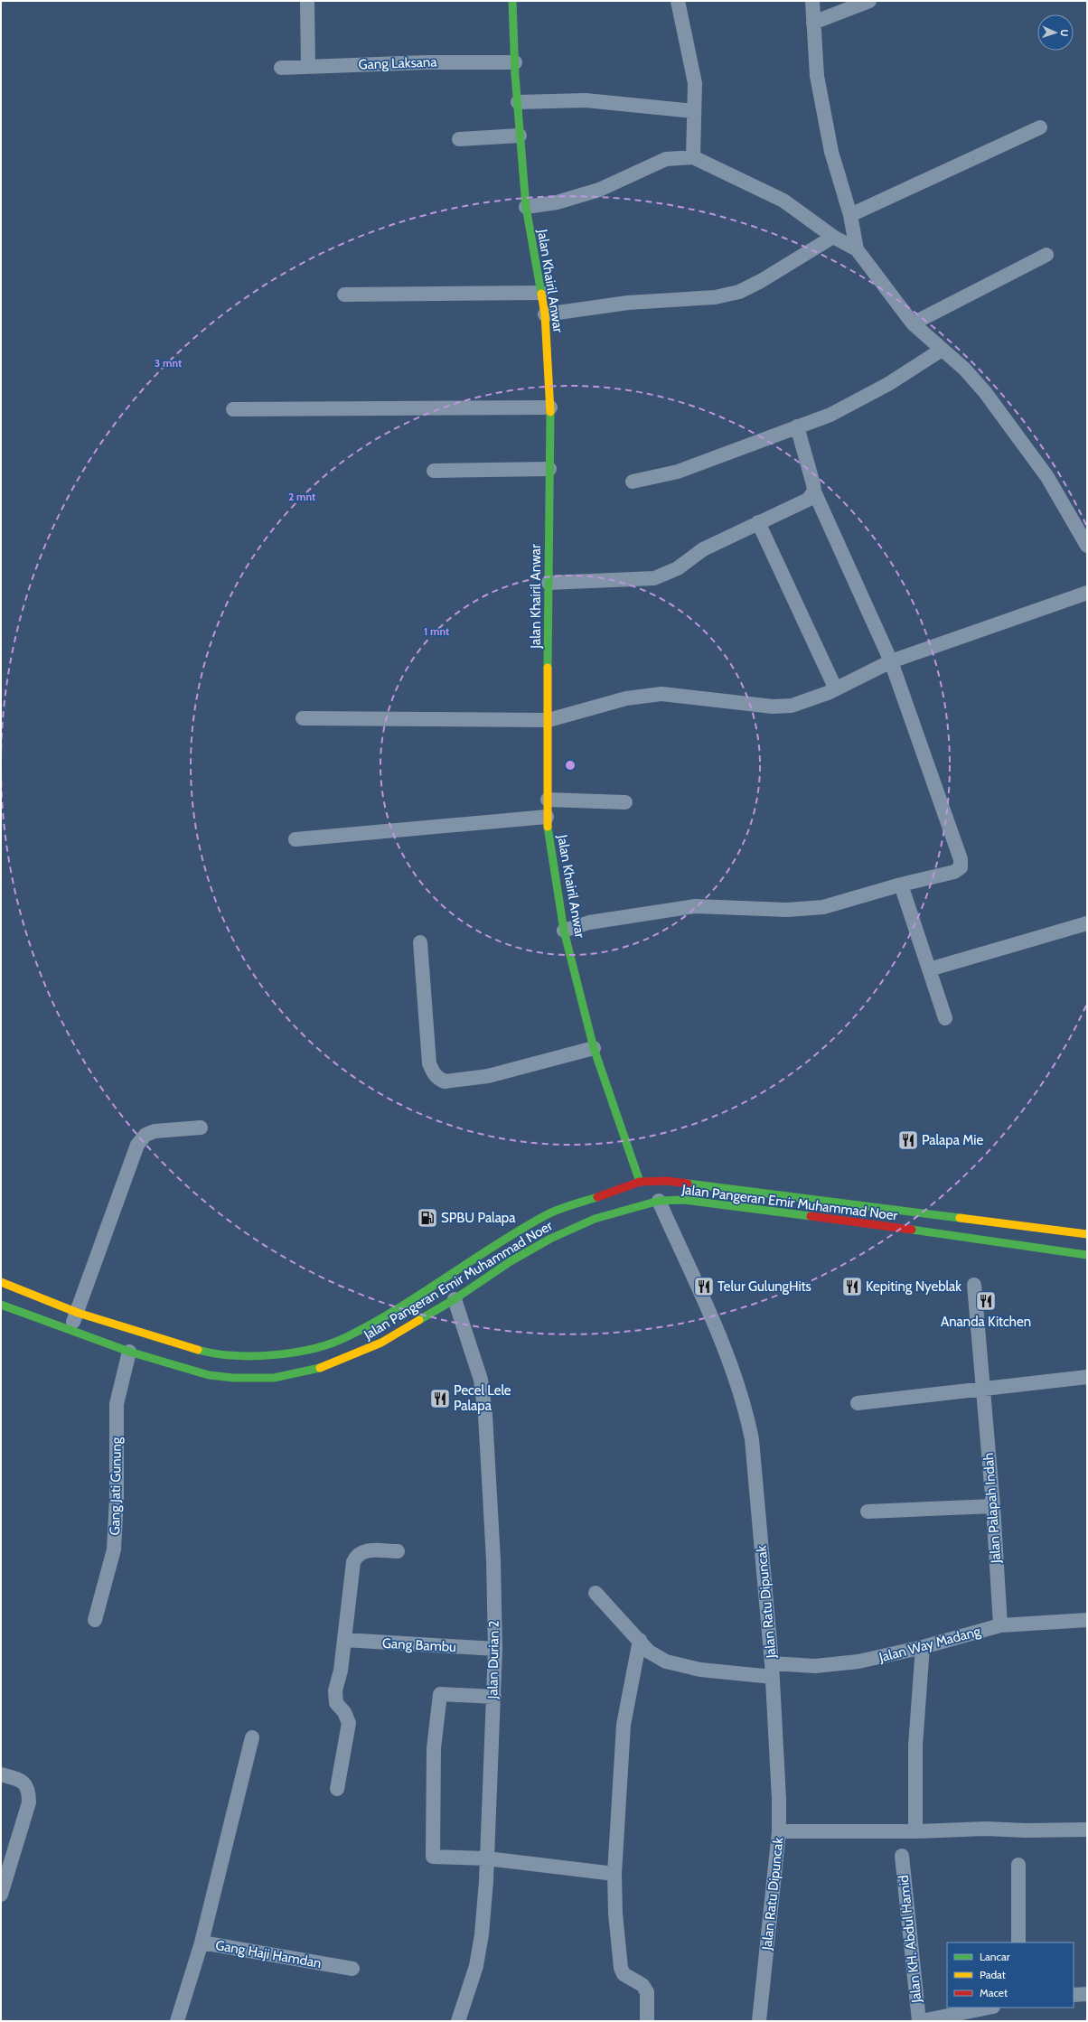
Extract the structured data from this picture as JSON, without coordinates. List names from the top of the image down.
{
  "streets": {
    "main road": ["Jalan Khairil Anwar", "Jalan Pangeran Emir Muhammad Noer"],
    "street": [
      "Gang Laksana",
      "Gang Jati Gunung",
      "Jalan Palapah Indah",
      "Jalan Ratu Dipuncak",
      "Jalan Way Madang",
      "Gang Bambu",
      "Jalan Durian 2",
      "Jalan KH. Abdul Hamid",
      "Gang Haji Hamdan"
    ]
  },
  "crossings": [
    ["Gang Laksana", "Jalan Khairil Anwar"],
    ["Jalan Khairil Anwar", "Jalan Pangeran Emir Muhammad Noer"],
    ["Jalan Pangeran Emir Muhammad Noer", "Gang Jati Gunung"],
    ["Jalan Pangeran Emir Muhammad Noer", "Jalan Ratu Dipuncak"],
    ["Jalan Pangeran Emir Muhammad Noer", "Jalan Durian 2"],
    ["Jalan Palapah Indah", "Jalan Way Madang"],
    ["Jalan Ratu Dipuncak", "Jalan Way Madang"],
    ["Gang Bambu", "Jalan Durian 2"]
  ],
  "places": {
    "restaurant": [
      "Palapa Mie",
      "Telur GulungHits",
      "Kepiting Nyeblak",
      "Ananda Kitchen",
      "Pecel Lele Palapa"
    ],
    "fuel station": ["SPBU Palapa"]
  },
  "legend": ["Lancar", "Padat", "Macet"],
  "north": "right",
  "rings": ["3 mnt", "2 mnt", "1 mnt"]
}
